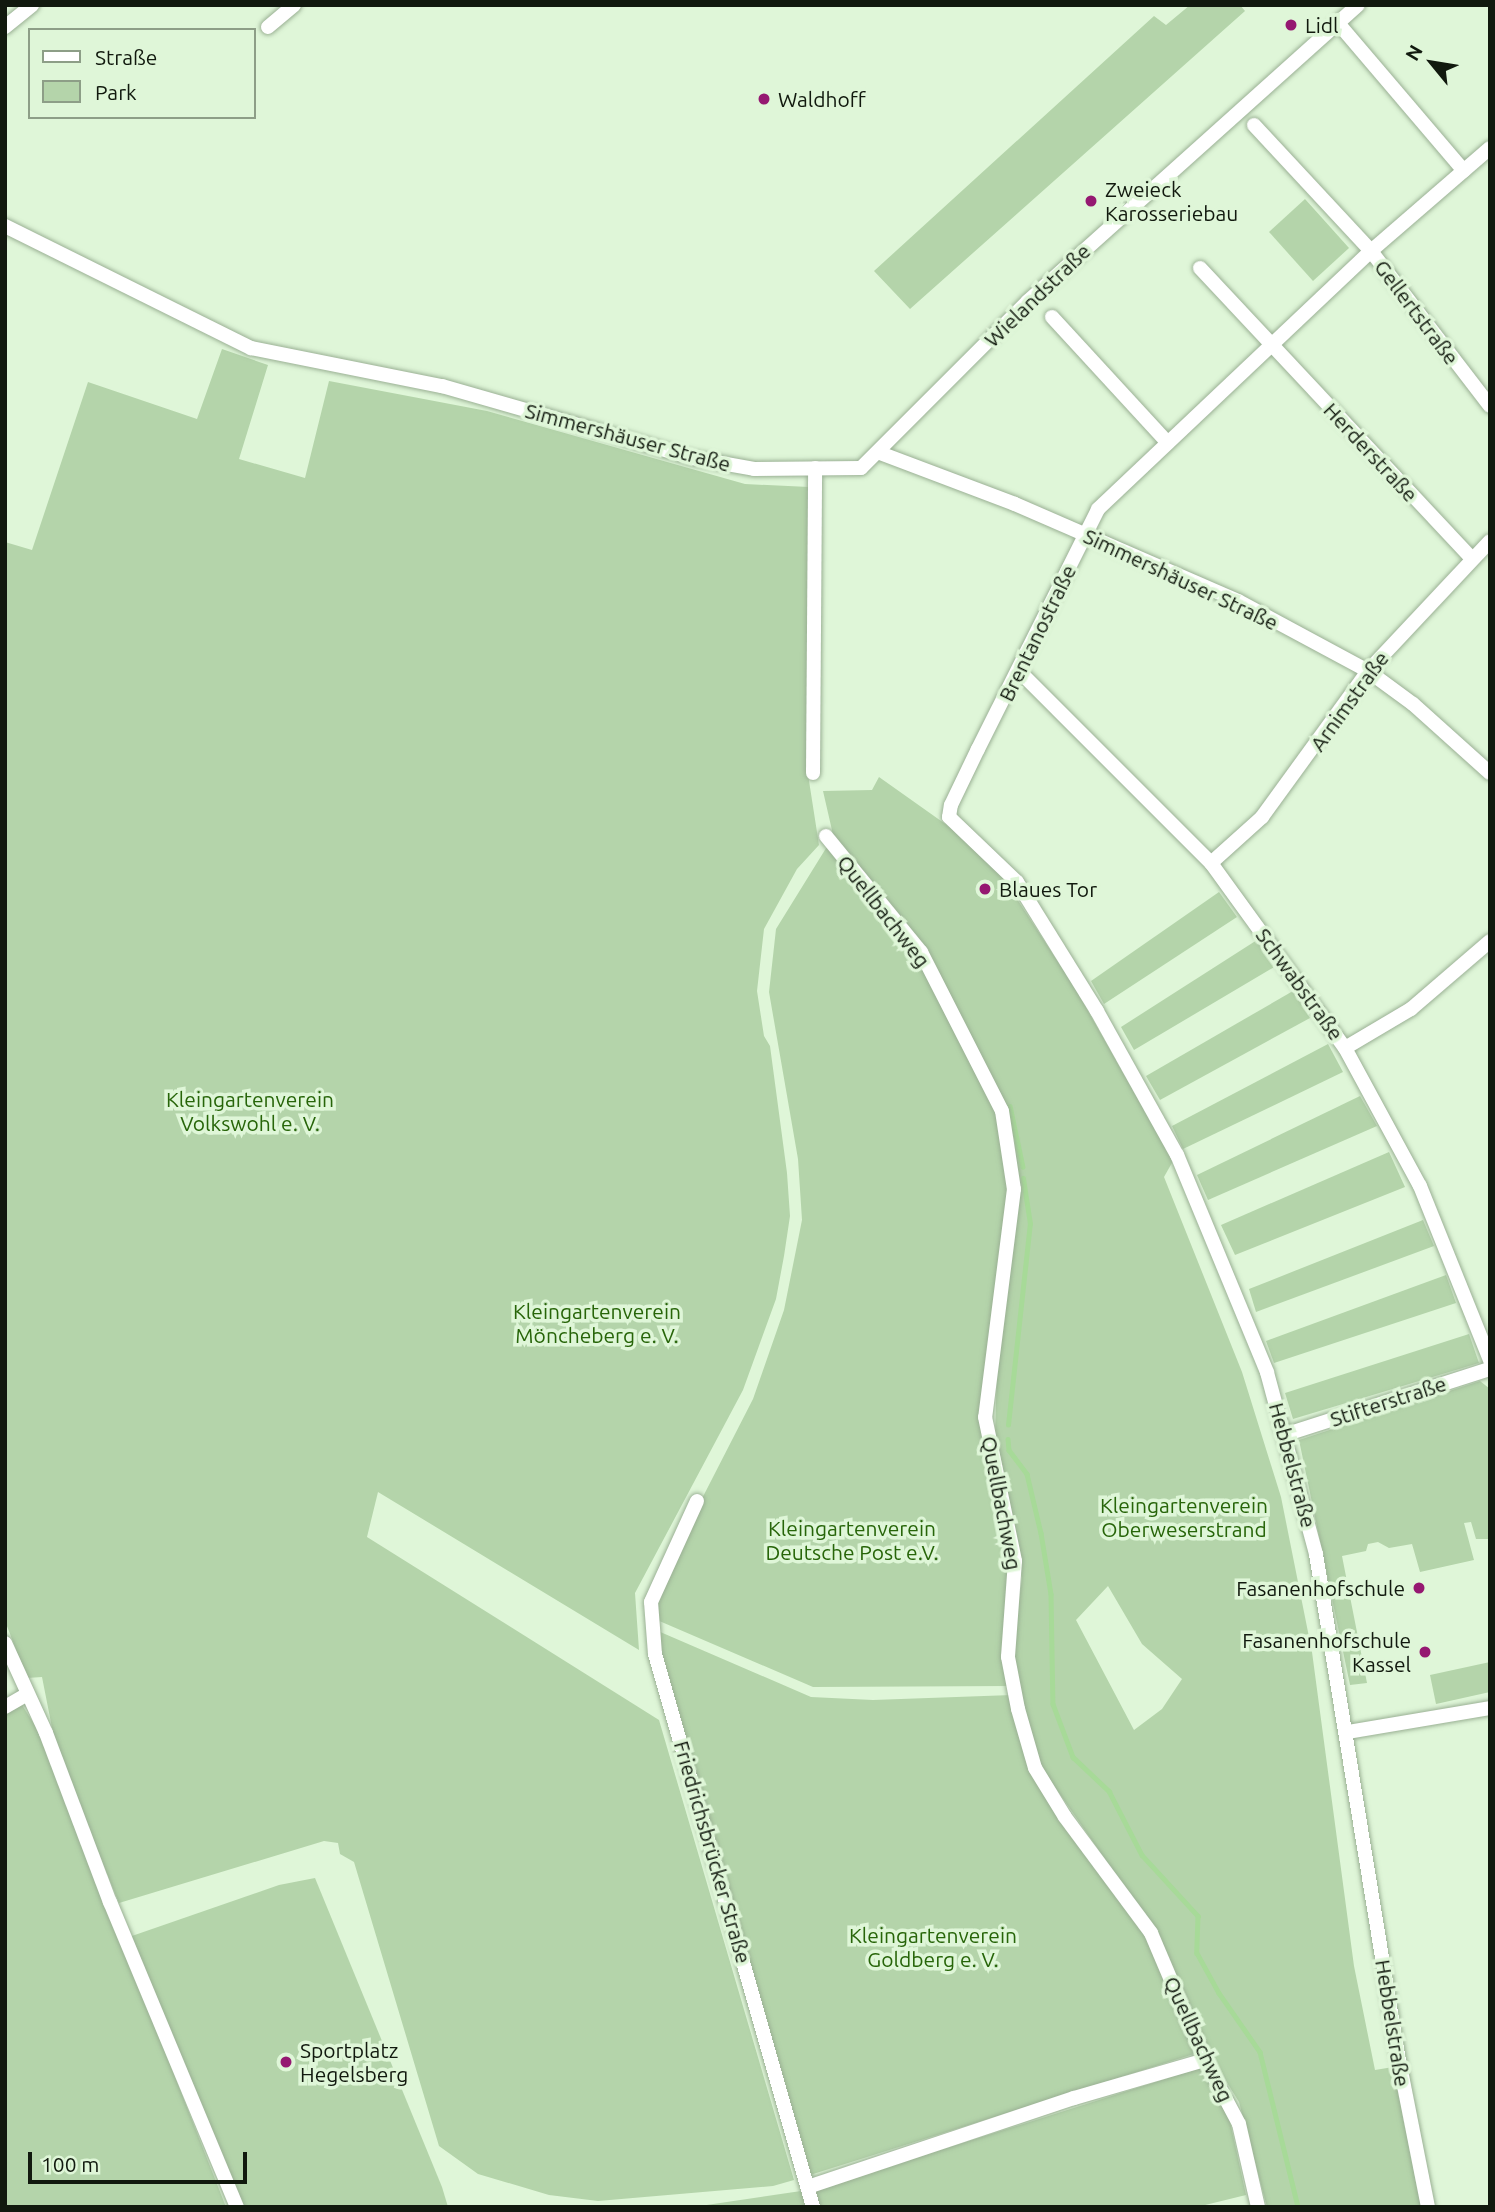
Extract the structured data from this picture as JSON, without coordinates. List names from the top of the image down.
{
  "streets": {
    "street": [
      "Wielandstraße",
      "Gellertstraße",
      "Simmershäuser Straße",
      "Herderstraße",
      "Brentanostraße",
      "Arnimstraße",
      "Quellbachweg",
      "Schwabstraße",
      "Stifterstraße",
      "Hebbelstraße",
      "Friedrichsbrücker Straße"
    ]
  },
  "crossings": [
    ["Wielandstraße", "Simmershäuser Straße"],
    ["Gellertstraße", "Brentanostraße"],
    ["Simmershäuser Straße", "Brentanostraße"],
    ["Simmershäuser Straße", "Arnimstraße"],
    ["Herderstraße", "Brentanostraße"],
    ["Herderstraße", "Arnimstraße"],
    ["Brentanostraße", "Schwabstraße"],
    ["Brentanostraße", "Hebbelstraße"],
    ["Arnimstraße", "Schwabstraße"],
    ["Stifterstraße", "Hebbelstraße"]
  ],
  "parks": [
    "Kleingartenverein Volkswohl e. V.",
    "Kleingartenverein Möncheberg e. V.",
    "Kleingartenverein Oberweserstrand",
    "Kleingartenverein Deutsche Post e.V.",
    "Kleingartenverein Goldberg e. V."
  ],
  "places": [
    "Lidl",
    "Waldhoff",
    "Zweieck Karosseriebau",
    "Blaues Tor",
    "Fasanenhofschule",
    "Fasanenhofschule Kassel",
    "Sportplatz Hegelsberg"
  ],
  "legend": ["Straße", "Park"],
  "scale_bar": "100 m",
  "north": "top left"
}
